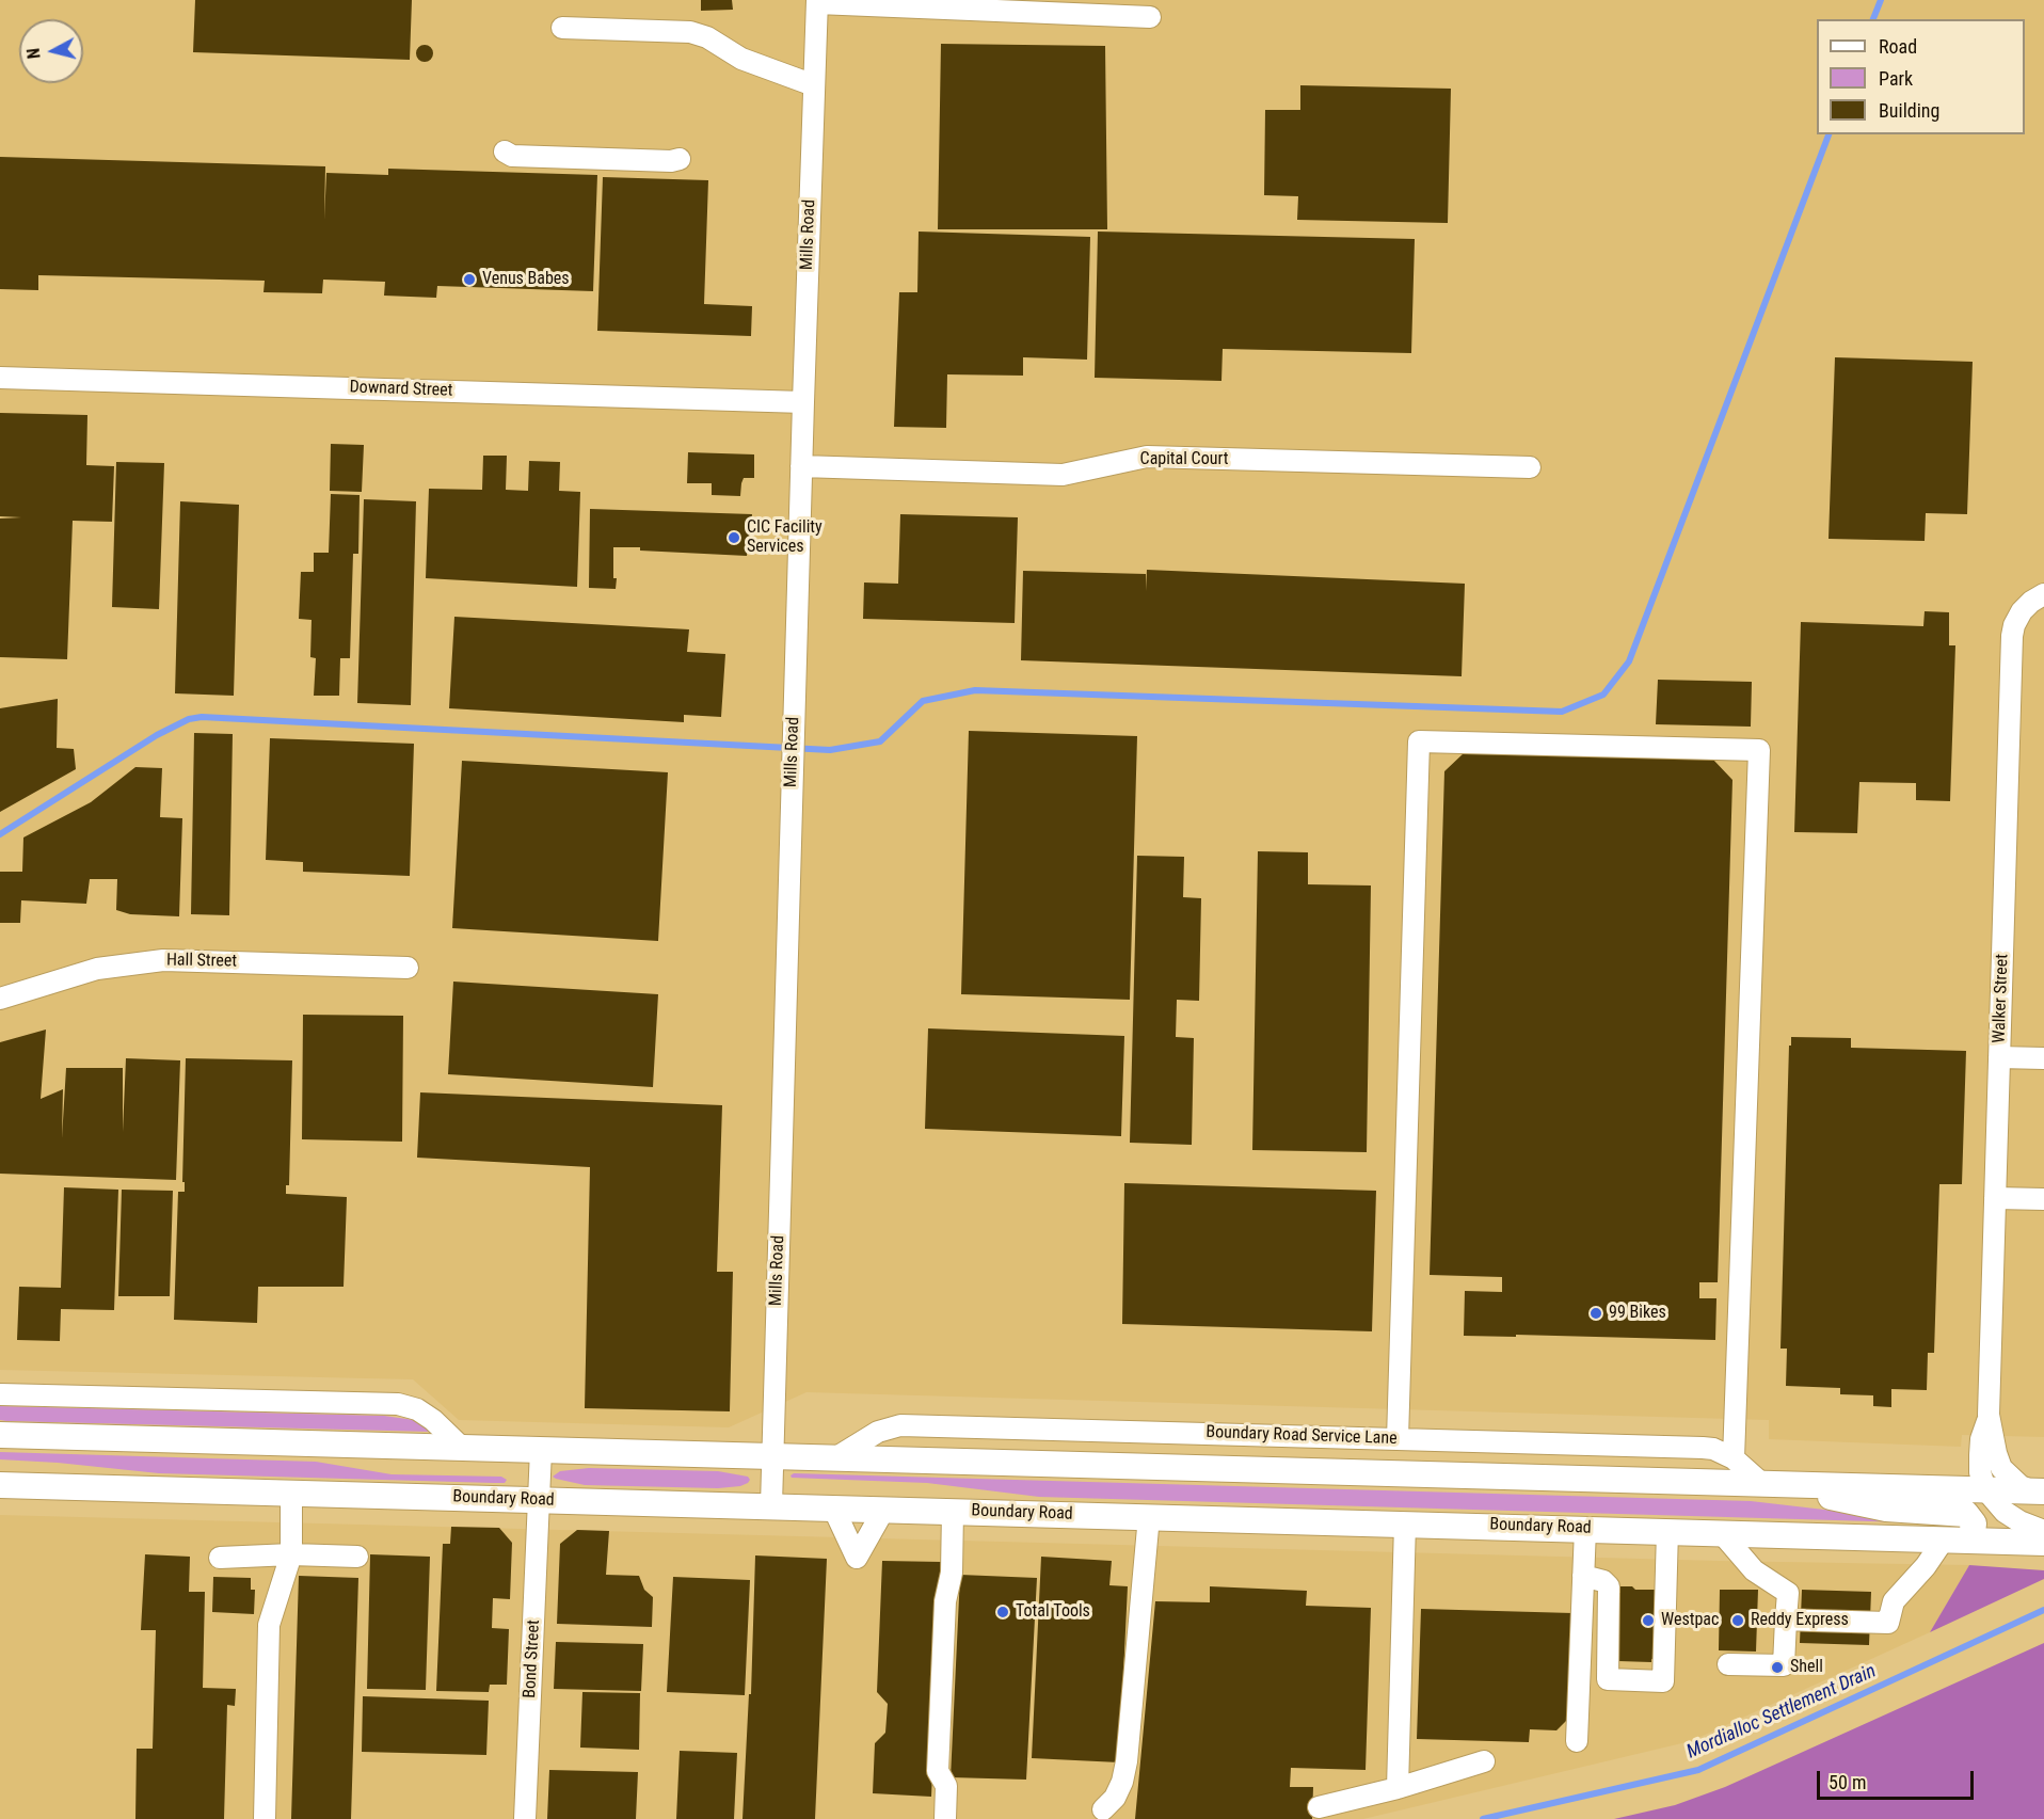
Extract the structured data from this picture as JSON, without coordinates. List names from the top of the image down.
{
  "streets": {
    "main road": ["Boundary Road"],
    "street": [
      "Mills Road",
      "Downard Street",
      "Capital Court",
      "Hall Street",
      "Walker Street",
      "Boundary Road Service Lane",
      "Bond Street"
    ]
  },
  "crossings": [
    ["Mills Road", "Downard Street"],
    ["Mills Road", "Capital Court"],
    ["Mills Road", "Boundary Road"],
    ["Boundary Road", "Bond Street"]
  ],
  "water": ["Mordialloc Settlement Drain"],
  "places": [
    "Venus Babes",
    "CIC Facility Services",
    "99 Bikes",
    "Total Tools",
    "Westpac",
    "Reddy Express",
    "Shell"
  ],
  "legend": ["Road", "Park", "Building"],
  "scale_bar": "50 m",
  "north": "left"
}
